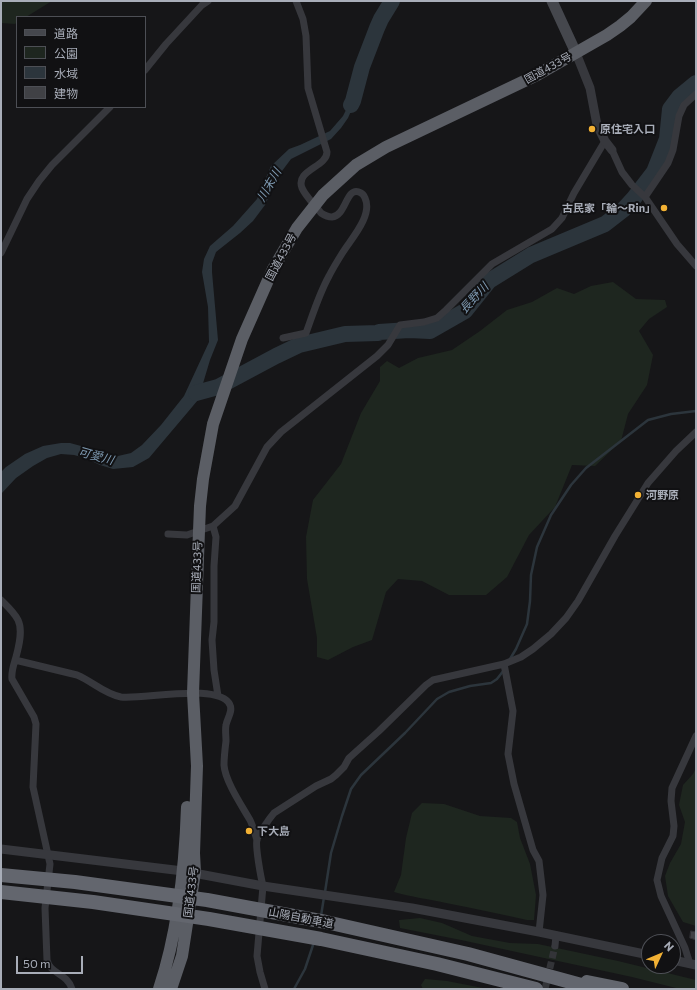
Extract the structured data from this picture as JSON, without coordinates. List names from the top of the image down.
{
  "streets": {
    "highway": ["国道433号", "山陽自動車道"]
  },
  "water": ["川末川", "長野川", "可愛川"],
  "places": [
    "原住宅入口",
    "古民家「輪～Rin」",
    "河野原",
    "下大島"
  ],
  "legend": [
    "道路",
    "公園",
    "水域",
    "建物"
  ],
  "scale_bar": "50 m",
  "north": "top right"
}
